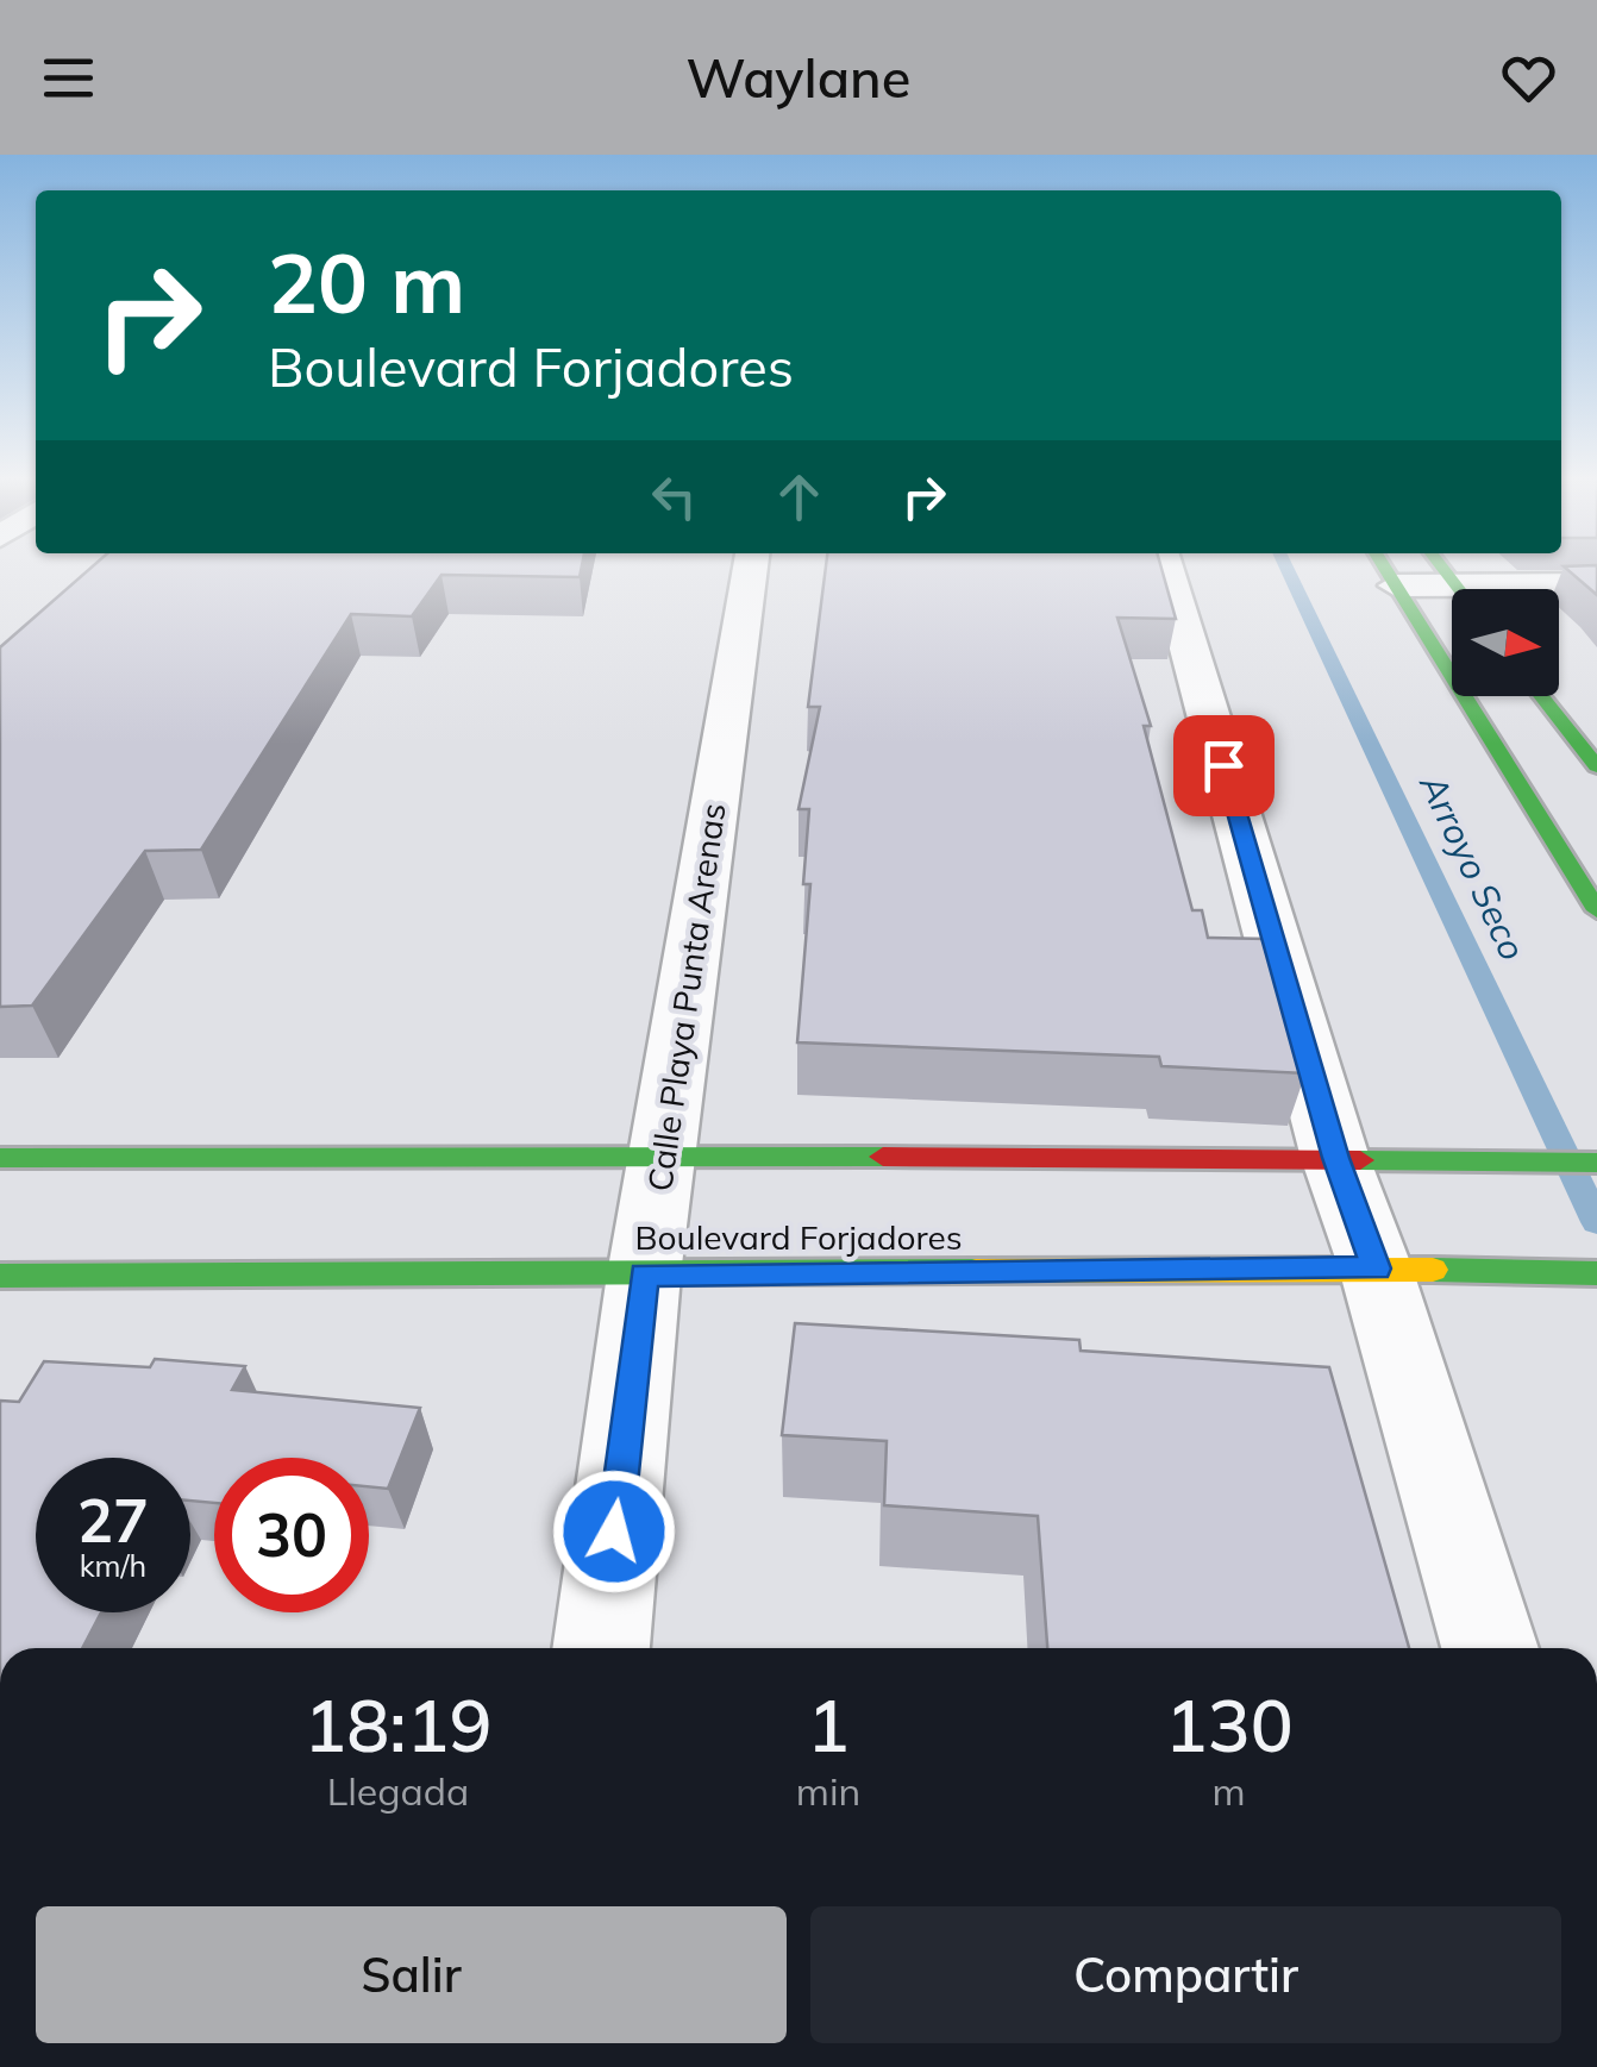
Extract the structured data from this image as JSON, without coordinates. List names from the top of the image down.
{
  "streets": {
    "main road": ["Boulevard Forjadores"],
    "street": ["Calle Playa Punta Arenas"]
  },
  "crossings": [
    ["Calle Playa Punta Arenas", "Boulevard Forjadores"]
  ],
  "water": ["Arroyo Seco"],
  "north": "right",
  "page": {
    "header": "Waylane",
    "turn": ["20 m", "Boulevard Forjadores"],
    "speed": "27 km/h",
    "limit": "30",
    "eta": [
      "18:19",
      "Llegada",
      "1",
      "min",
      "130",
      "m"
    ],
    "buttons": ["Salir", "Compartir"]
  }
}
